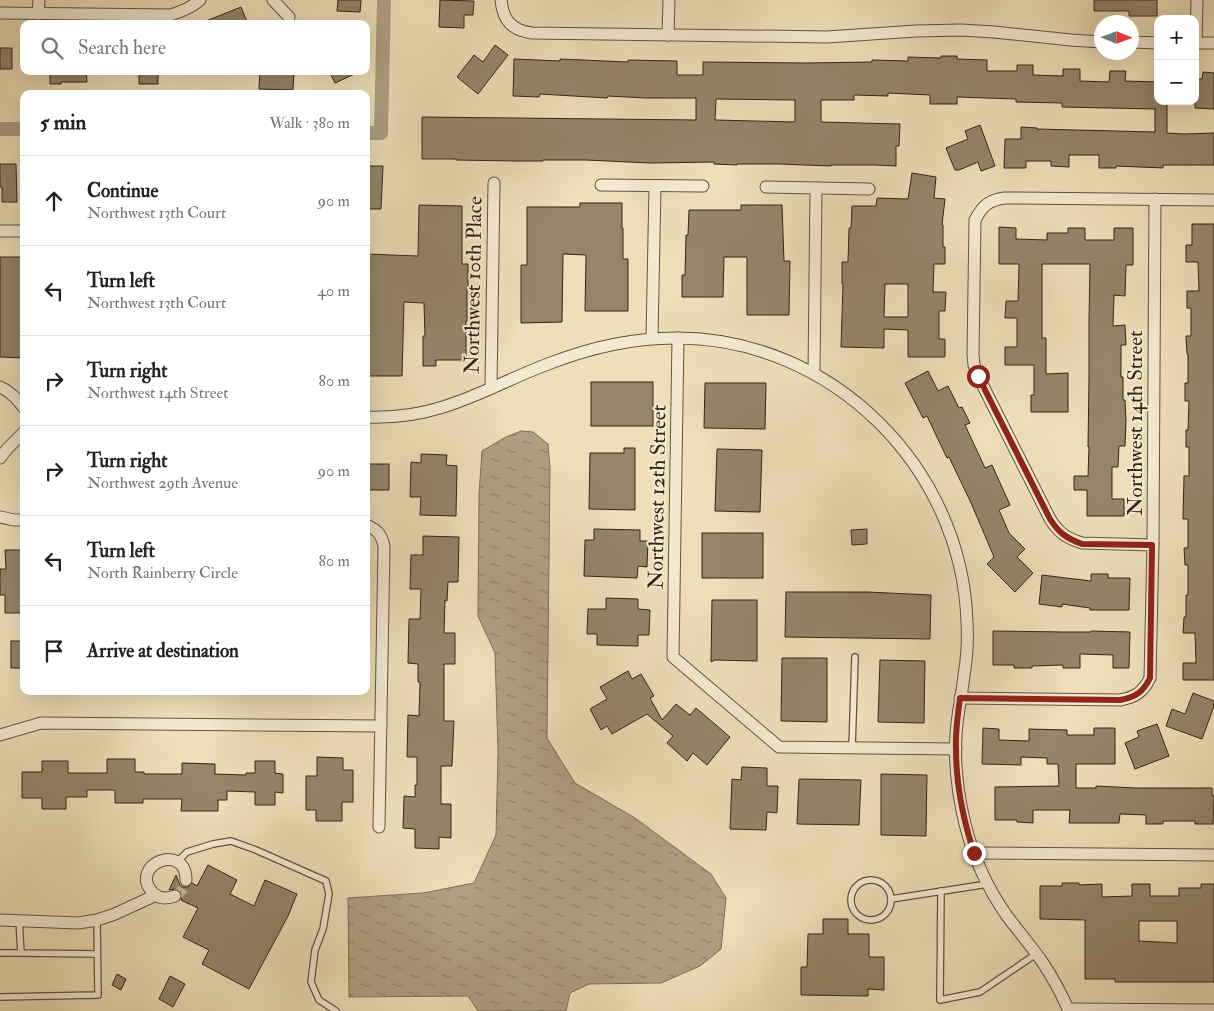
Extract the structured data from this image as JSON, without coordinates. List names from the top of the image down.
{
  "streets": {
    "street": ["Northwest 10th Place", "Northwest 14th Street", "Northwest 12th Street"]
  },
  "north": "right",
  "page": {
    "map_buttons": ["+", "−"],
    "search": "Search here",
    "heading": ["5 min", "Walk · 380 m"],
    "list": [
      ["Continue", "Northwest 13th Court", "90 m"],
      ["Turn left", "Northwest 13th Court", "40 m"],
      ["Turn right", "Northwest 14th Street", "80 m"],
      ["Turn right", "Northwest 29th Avenue", "90 m"],
      ["Turn left", "North Rainberry Circle", "80 m"],
      "Arrive at destination"
    ]
  }
}
